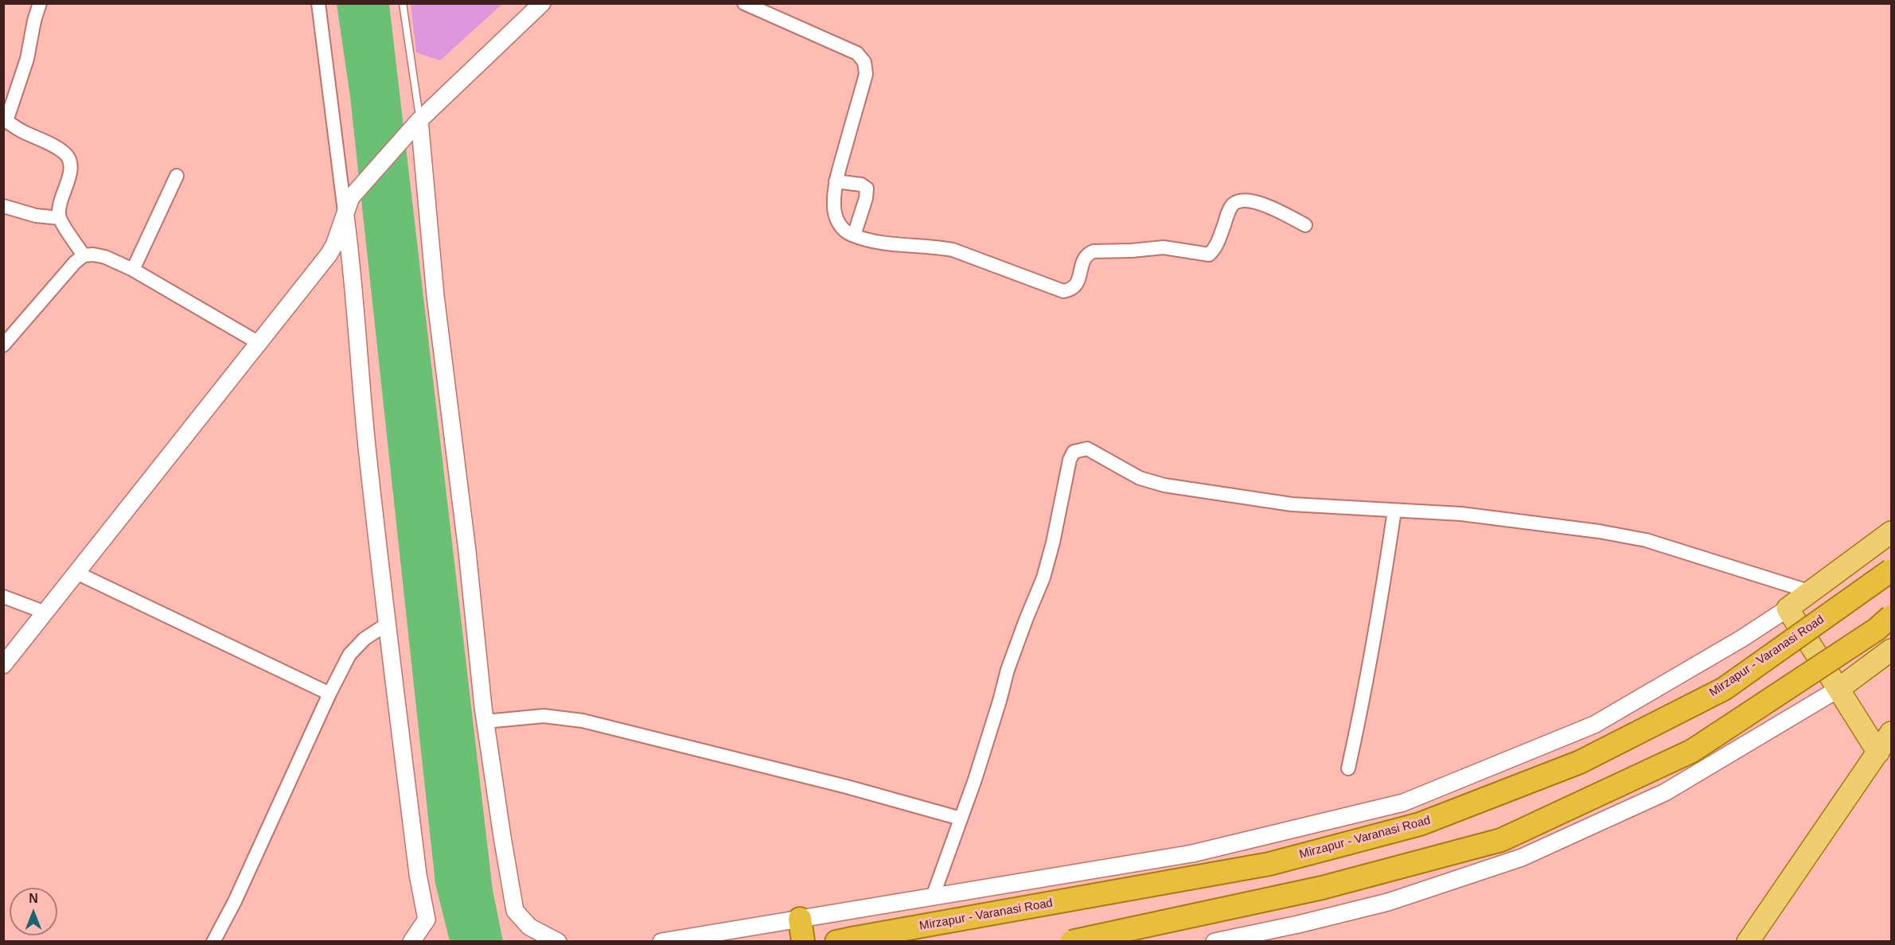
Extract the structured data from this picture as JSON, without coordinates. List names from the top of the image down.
{
  "streets": {
    "highway": ["Mirzapur - Varanasi Road"]
  },
  "north": "top"
}
